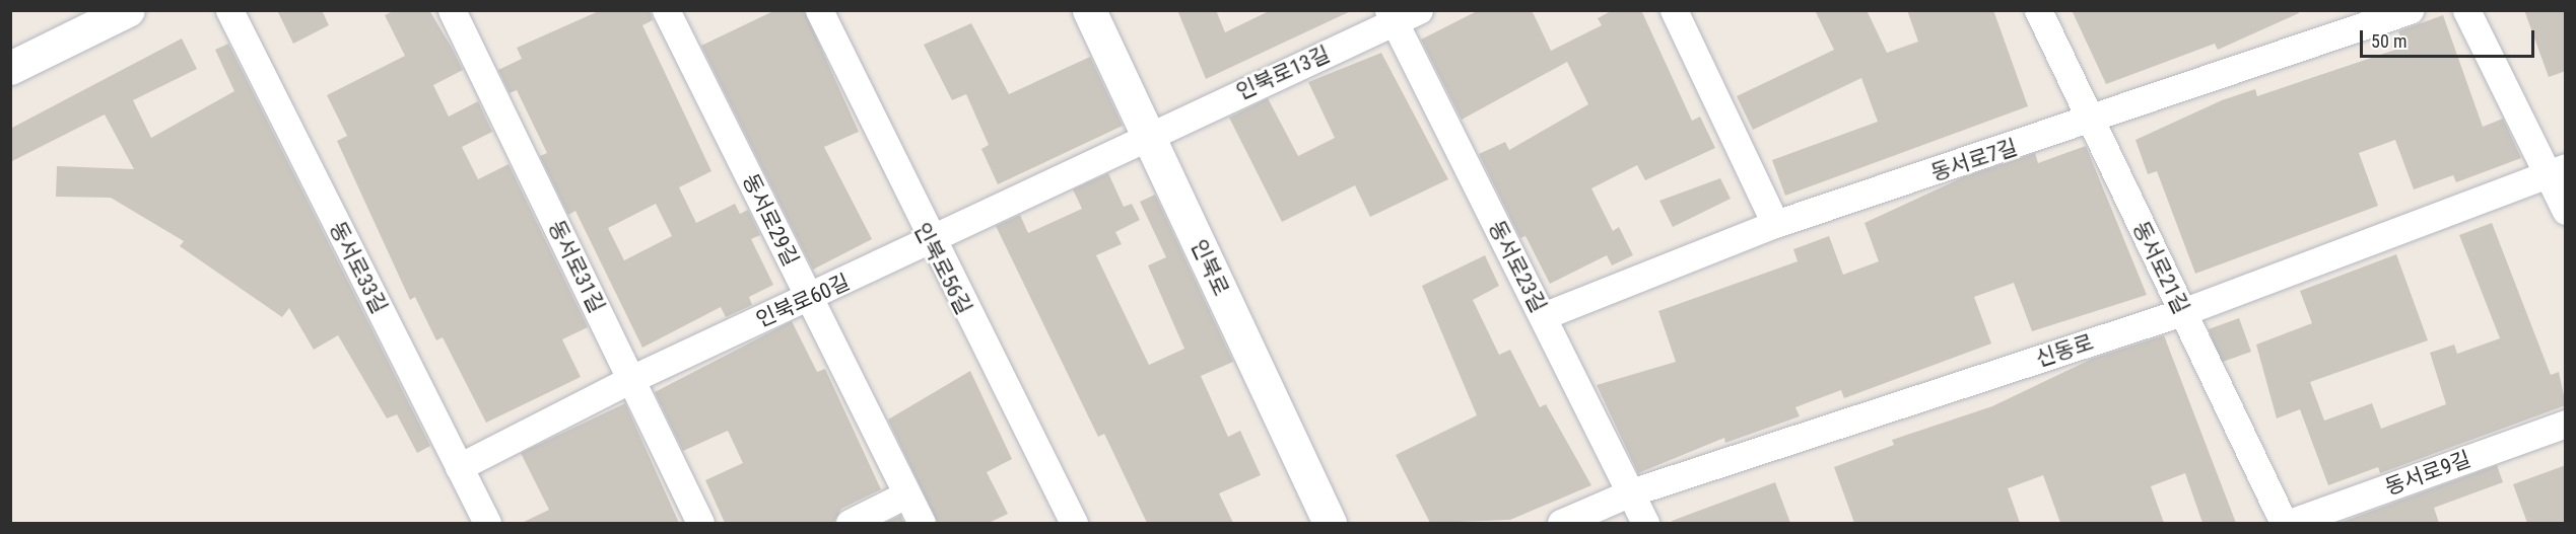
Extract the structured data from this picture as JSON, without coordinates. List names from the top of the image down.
{
  "streets": {
    "street": [
      "인북로13길",
      "동서로7길",
      "동서로29길",
      "동서로31길",
      "동서로23길",
      "동서로33길",
      "인북로",
      "동서로21길",
      "인북로56길",
      "인북로60길",
      "신동로",
      "동서로9길"
    ]
  },
  "crossings": [
    ["인북로13길", "동서로23길"],
    ["인북로13길", "인북로"],
    ["인북로13길", "인북로60길"],
    ["동서로7길", "동서로23길"],
    ["동서로7길", "동서로21길"],
    ["동서로29길", "인북로60길"],
    ["동서로31길", "인북로60길"],
    ["동서로23길", "신동로"],
    ["동서로33길", "인북로60길"],
    ["인북로", "인북로60길"],
    ["동서로21길", "신동로"],
    ["인북로56길", "인북로60길"]
  ],
  "scale_bar": "50 m"
}
